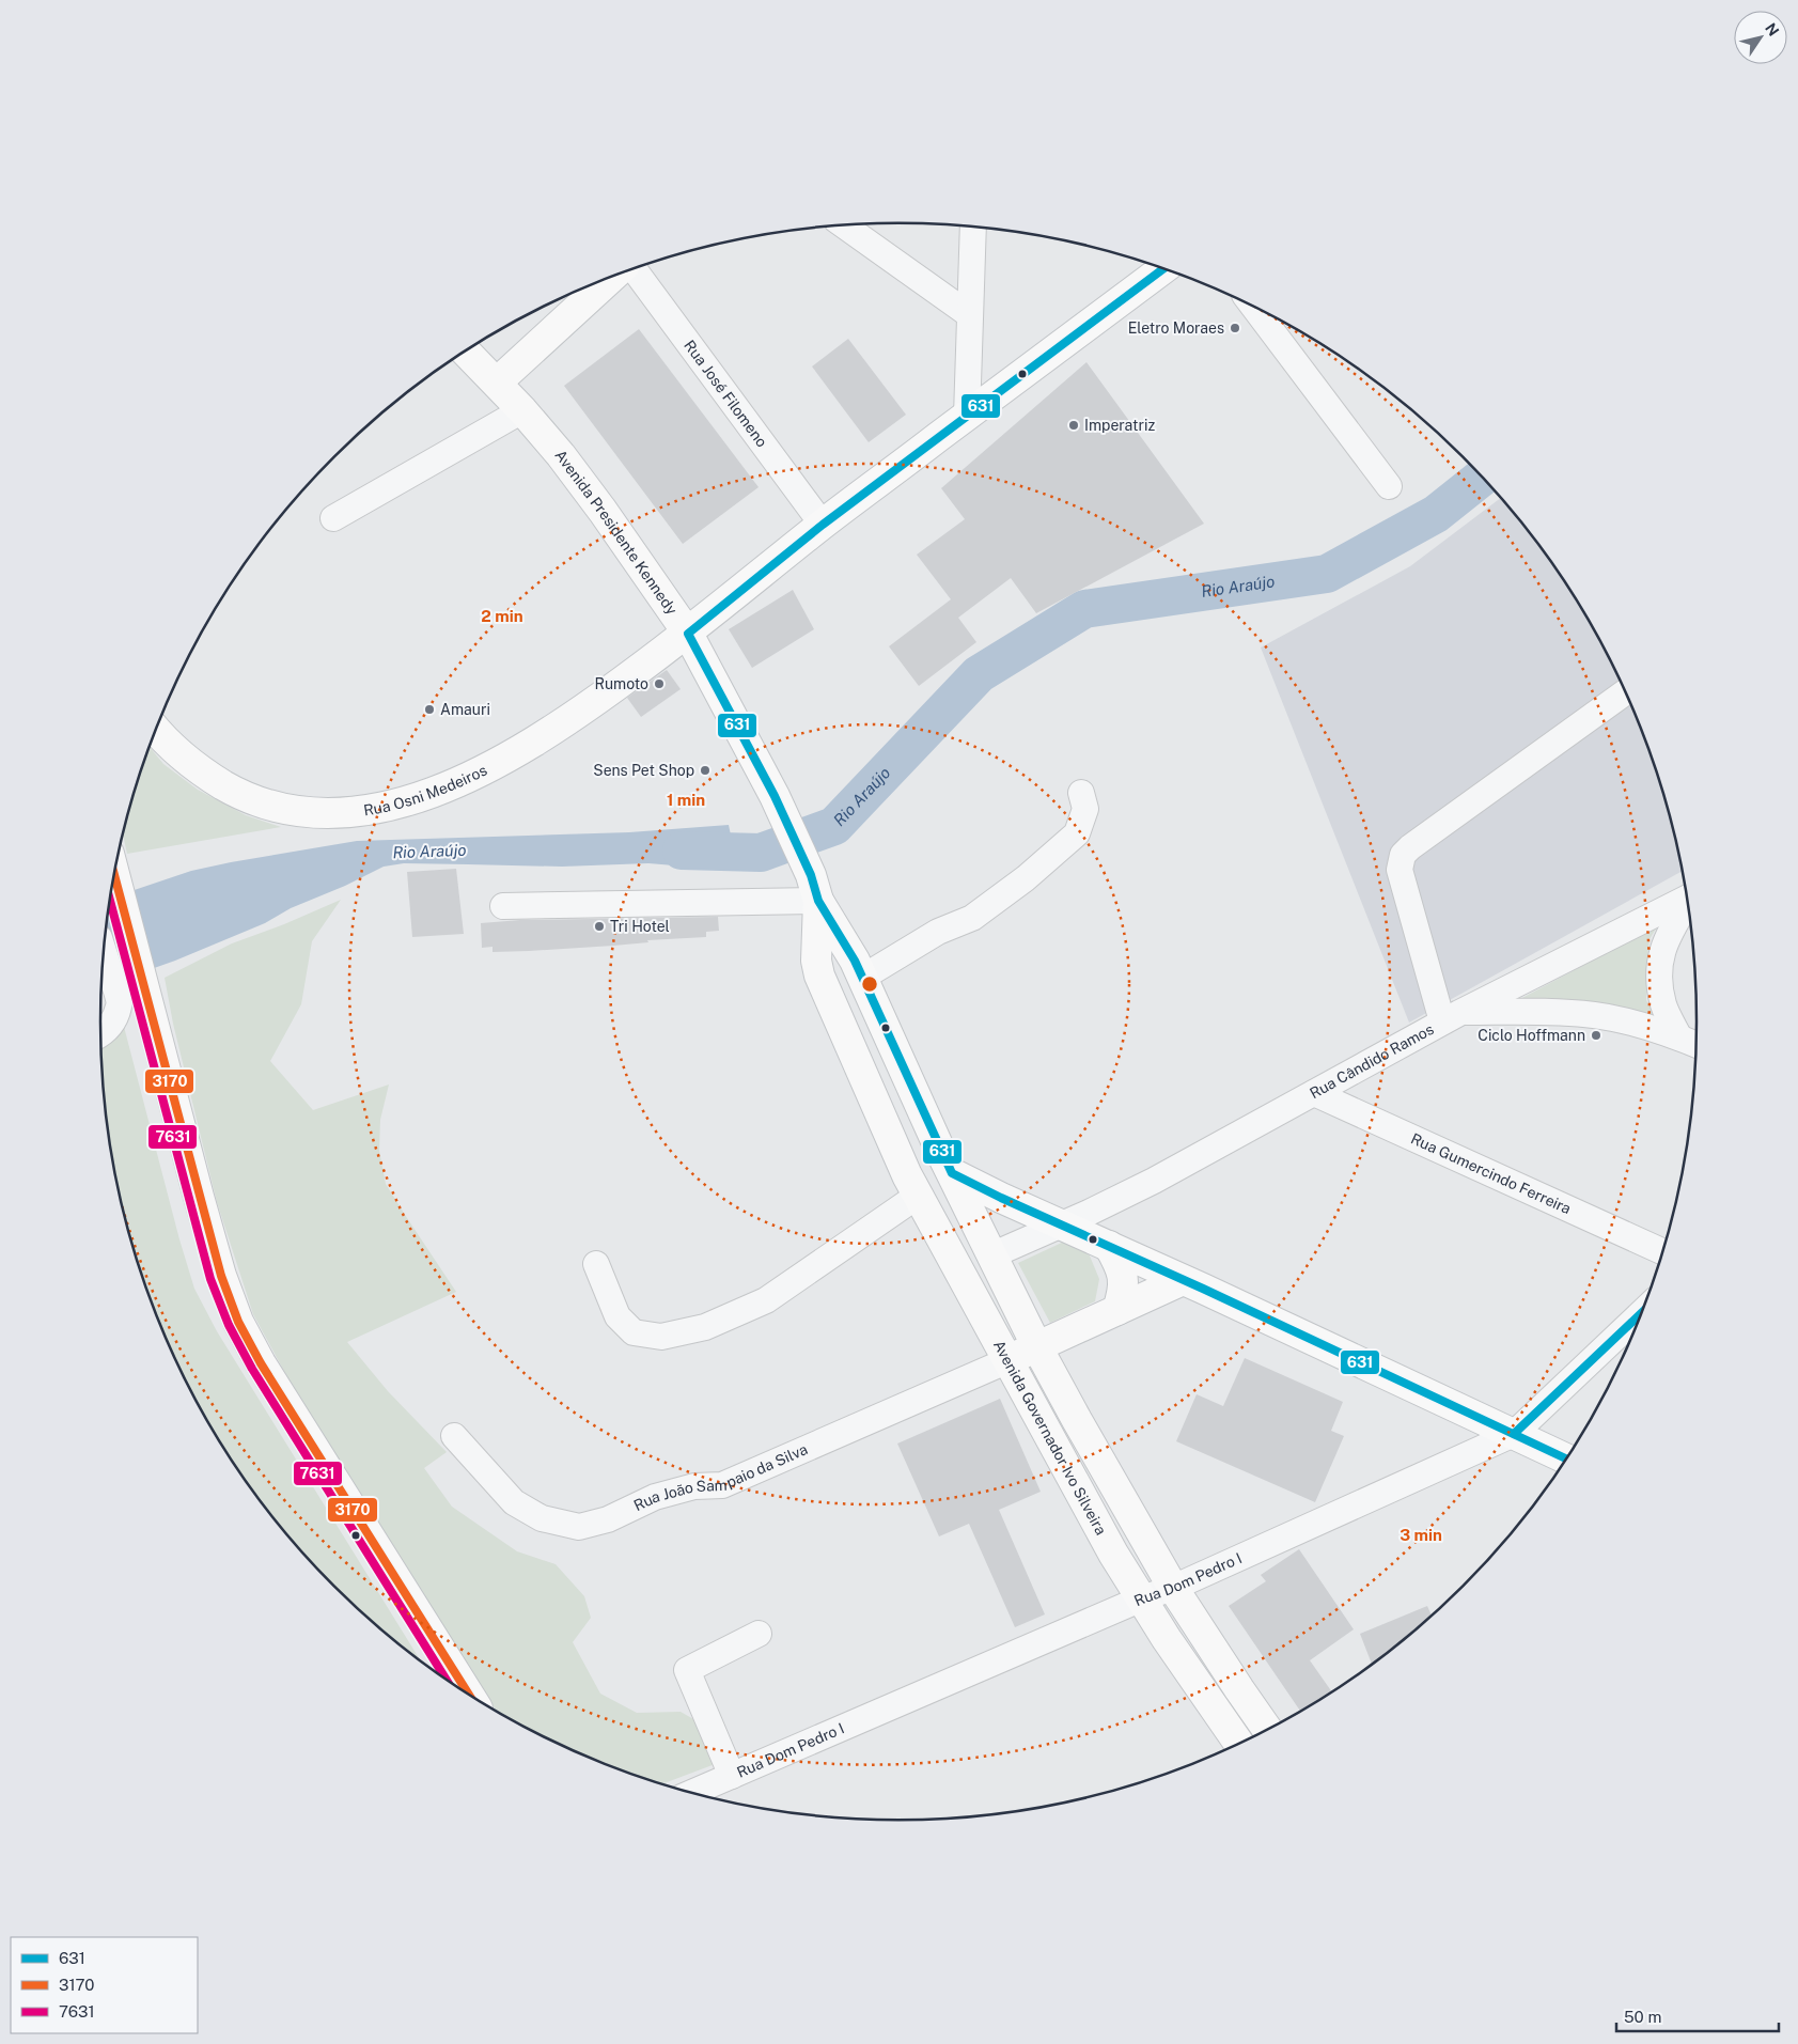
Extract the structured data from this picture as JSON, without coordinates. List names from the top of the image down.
{
  "streets": {
    "main road": ["Avenida Presidente Kennedy", "Rua Osni Medeiros", "Avenida Governador Ivo Silveira"],
    "street": [
      "Rua José Filomeno",
      "Rua Cândido Ramos",
      "Rua Gumercindo Ferreira",
      "Rua João Sampaio da Silva",
      "Rua Dom Pedro I"
    ]
  },
  "crossings": [
    ["Rua José Filomeno", "Rua Osni Medeiros"],
    ["Avenida Presidente Kennedy", "Rua Osni Medeiros"],
    ["Avenida Presidente Kennedy", "Avenida Governador Ivo Silveira"],
    ["Rua Cândido Ramos", "Rua Gumercindo Ferreira"],
    ["Avenida Governador Ivo Silveira", "Rua João Sampaio da Silva"],
    ["Avenida Governador Ivo Silveira", "Rua Dom Pedro I"]
  ],
  "water": ["Rio Araújo"],
  "places": [
    "Eletro Moraes",
    "Imperatriz",
    "Rumoto",
    "Amauri",
    "Sens Pet Shop",
    "Tri Hotel",
    "Ciclo Hoffmann"
  ],
  "lines": ["transit line 631", "transit line 3170", "transit line 7631"],
  "legend": ["631", "3170", "7631"],
  "scale_bar": "50 m",
  "north": "top right",
  "rings": ["2 min", "1 min", "3 min"]
}
